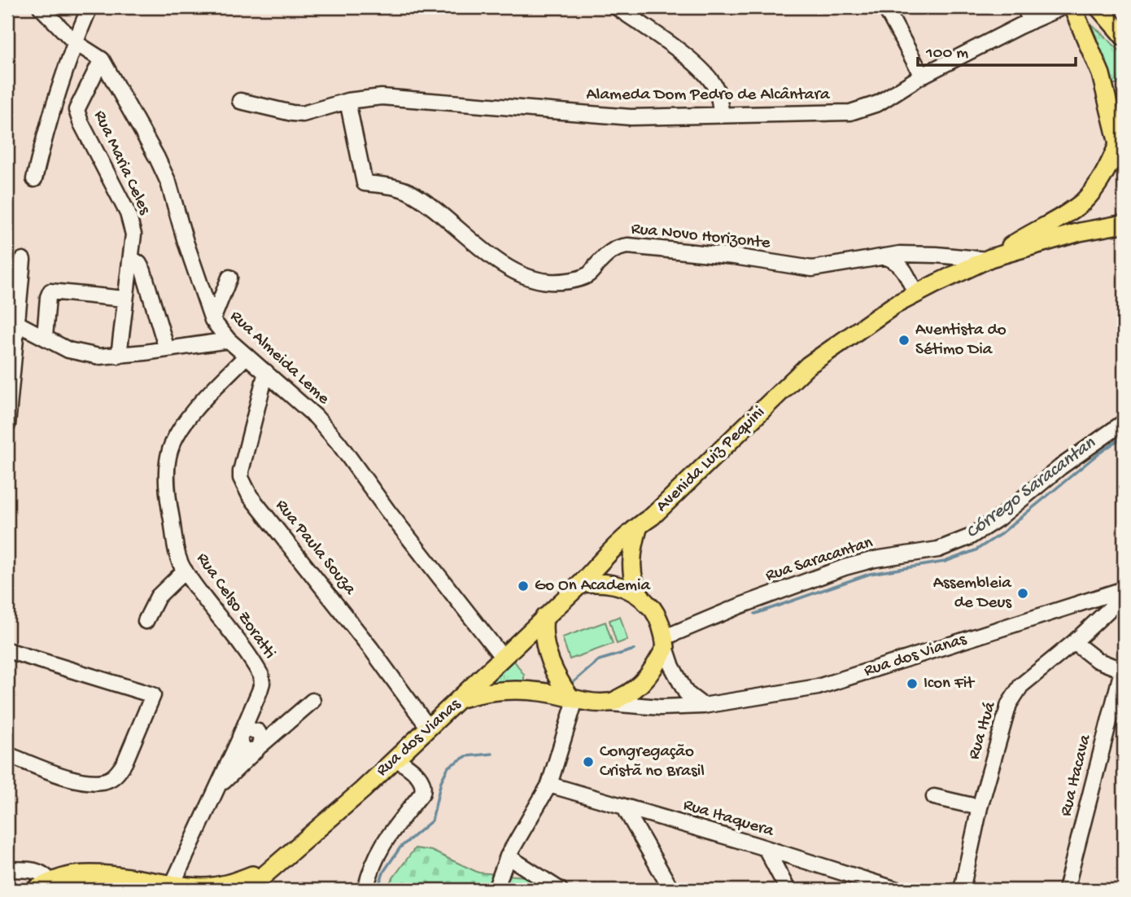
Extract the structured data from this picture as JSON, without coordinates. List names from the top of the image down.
{
  "streets": {
    "main road": ["Avenida Luiz Pequini", "Rua dos Vianas"],
    "street": [
      "Alameda Dom Pedro de Alcântara",
      "Rua Maria Celes",
      "Rua Novo Horizonte",
      "Rua Almeida Leme",
      "Rua Paula Souza",
      "Rua Saracantan",
      "Rua Celso Zoratti",
      "Rua Ituá",
      "Rua Itacava",
      "Rua Itaquera"
    ]
  },
  "crossings": [
    ["Alameda Dom Pedro de Alcântara", "Rua Novo Horizonte"],
    ["Rua Maria Celes", "Rua Almeida Leme"],
    ["Rua Novo Horizonte", "Avenida Luiz Pequini"],
    ["Rua Almeida Leme", "Avenida Luiz Pequini"],
    ["Rua Almeida Leme", "Rua Paula Souza"],
    ["Rua Almeida Leme", "Rua Celso Zoratti"],
    ["Avenida Luiz Pequini", "Rua Saracantan"],
    ["Avenida Luiz Pequini", "Rua dos Vianas"],
    ["Rua Paula Souza", "Rua dos Vianas"],
    ["Rua Saracantan", "Rua dos Vianas"],
    ["Rua Celso Zoratti", "Rua dos Vianas"]
  ],
  "water": ["Córrego Saracantan"],
  "places": [
    "Aventista do Sétimo Dia",
    "Go On Academia",
    "Assembleia de Deus",
    "Icon Fit",
    "Congregação Cristã no Brasil"
  ],
  "scale_bar": "100 m"
}
